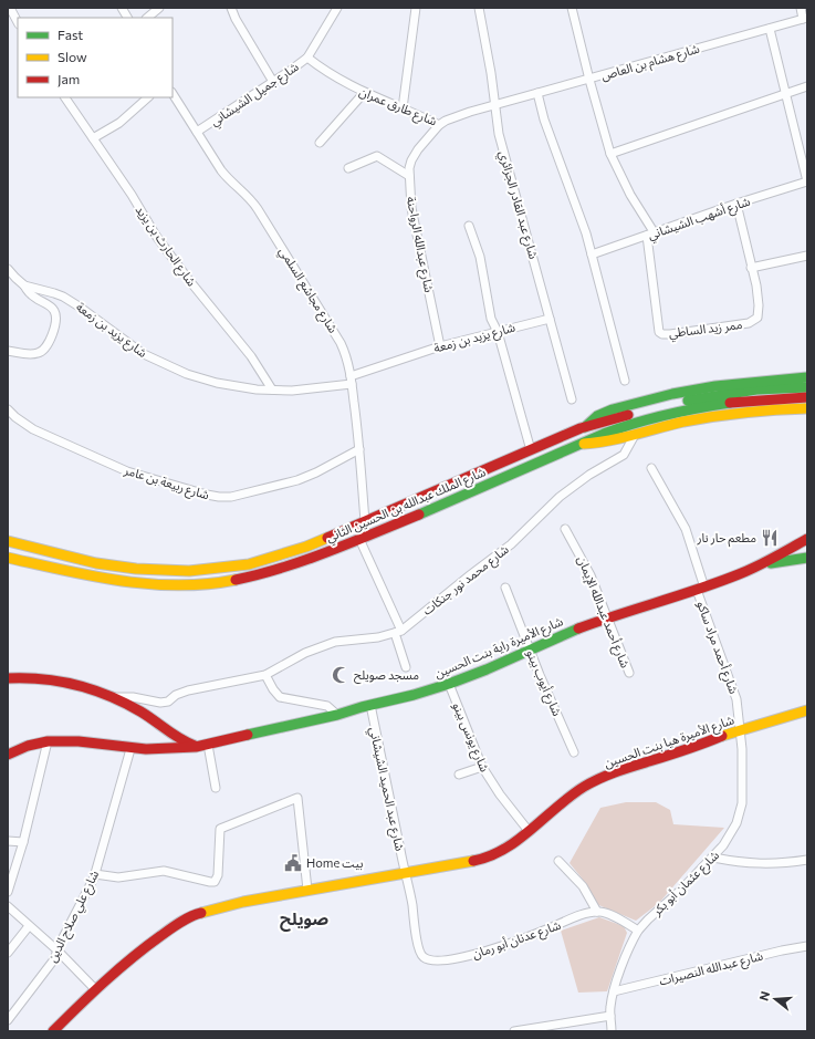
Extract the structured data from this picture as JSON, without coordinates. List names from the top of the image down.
{
  "streets": {
    "main road": ["شارع الملك عبدالله بن الحسين الثاني", "شارع الأميرة راية بنت الحسين", "شارع الأميرة هيا بنت الحسين"],
    "street": [
      "شارع هشام بن العاص",
      "شارع جميل الشيشاني",
      "شارع طارق عمران",
      "شارع عبد القادر الجزائري",
      "شارع أشهب الشيشاني",
      "شارع عبدالله الرواحنة",
      "شارع الحارث بن يزيد",
      "شارع مجاشع السلمي",
      "ممر زيد الساطي",
      "شارع يزيد بن زمعة",
      "شارع ربيعة بن عامر",
      "شارع محمد نور جنكات",
      "شارع أحمد عبدالله الإيمان",
      "شارع أحمد مراد ساكو",
      "شارع أيوب بينو",
      "شارع يونس بينو",
      "شارع عبد الحميد الشيشاني",
      "شارع عثمان أبو بكر",
      "شارع علي صلاح الدين",
      "شارع عدنان أبو رمان",
      "شارع عبدالله النصيرات"
    ]
  },
  "crossings": [
    ["شارع هشام بن العاص", "شارع طارق عمران"],
    ["شارع هشام بن العاص", "شارع عبد القادر الجزائري"],
    ["شارع جميل الشيشاني", "شارع طارق عمران"],
    ["شارع جميل الشيشاني", "شارع مجاشع السلمي"],
    ["شارع طارق عمران", "شارع عبد القادر الجزائري"],
    ["شارع طارق عمران", "شارع عبدالله الرواحنة"],
    ["شارع عبد القادر الجزائري", "شارع يزيد بن زمعة"],
    ["شارع أشهب الشيشاني", "ممر زيد الساطي"],
    ["شارع عبدالله الرواحنة", "شارع يزيد بن زمعة"],
    ["شارع الحارث بن يزيد", "شارع يزيد بن زمعة"],
    ["شارع مجاشع السلمي", "شارع يزيد بن زمعة"],
    ["شارع مجاشع السلمي", "شارع ربيعة بن عامر"],
    ["شارع مجاشع السلمي", "شارع الملك عبدالله بن الحسين الثاني"],
    ["شارع أحمد عبدالله الإيمان", "شارع الأميرة راية بنت الحسين"],
    ["شارع الأميرة راية بنت الحسين", "شارع أحمد مراد ساكو"],
    ["شارع الأميرة راية بنت الحسين", "شارع أيوب بينو"],
    ["شارع الأميرة راية بنت الحسين", "شارع يونس بينو"],
    ["شارع الأميرة راية بنت الحسين", "شارع عبد الحميد الشيشاني"],
    ["شارع الأميرة راية بنت الحسين", "شارع علي صلاح الدين"],
    ["شارع أحمد مراد ساكو", "شارع الأميرة هيا بنت الحسين"],
    ["شارع أحمد مراد ساكو", "شارع عثمان أبو بكر"],
    ["شارع يونس بينو", "شارع الأميرة هيا بنت الحسين"],
    ["شارع الأميرة هيا بنت الحسين", "شارع عبد الحميد الشيشاني"],
    ["شارع الأميرة هيا بنت الحسين", "شارع عثمان أبو بكر"],
    ["شارع الأميرة هيا بنت الحسين", "شارع عدنان أبو رمان"],
    ["شارع عبد الحميد الشيشاني", "شارع عدنان أبو رمان"],
    ["شارع عثمان أبو بكر", "شارع عبدالله النصيرات"]
  ],
  "districts": ["صويلح"],
  "places": {
    "restaurant": ["مطعم حار نار"],
    "mosque": ["مسجد صويلح"],
    "public building": ["Home بيت"]
  },
  "legend": ["Fast", "Slow", "Jam"],
  "north": "left"
}
